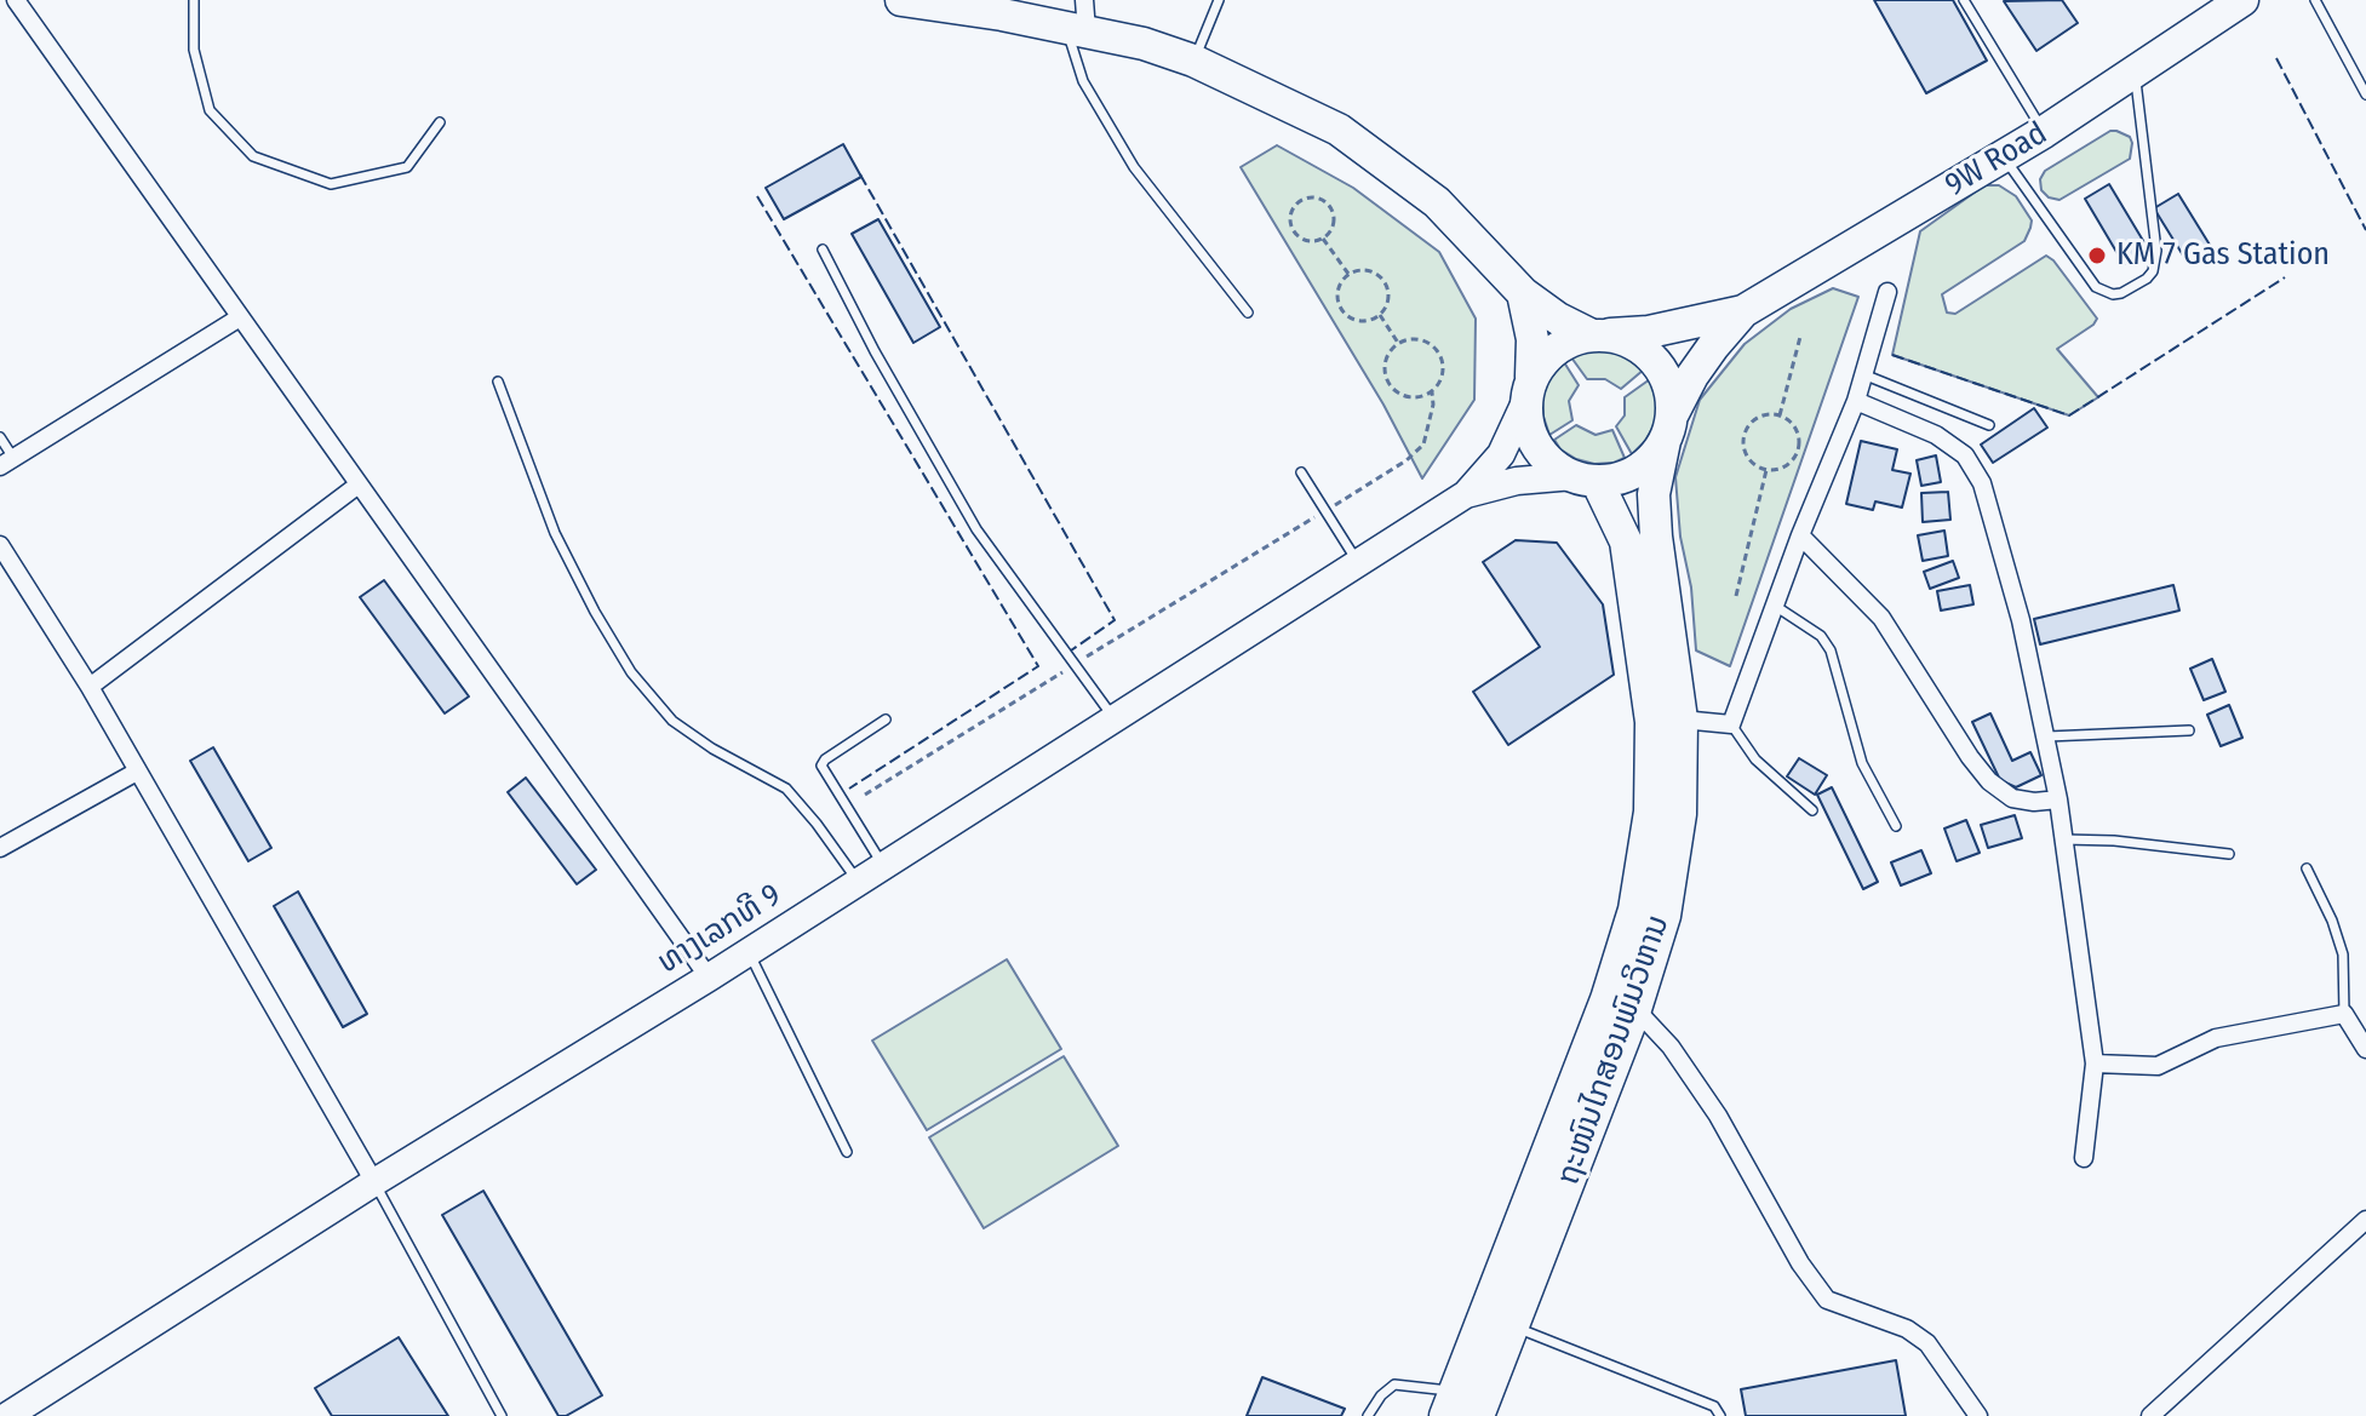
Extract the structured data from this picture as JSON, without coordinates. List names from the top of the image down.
{
  "streets": {
    "highway": ["9W Road", "ຖະໜົນໄກສອນພົມວິຫານ"],
    "main road": ["ທາງເລກທີ 9"]
  },
  "crossings": [
    ["ທາງເລກທີ 9", "ຖະໜົນໄກສອນພົມວິຫານ"]
  ],
  "places": ["KM 7 Gas Station"]
}
